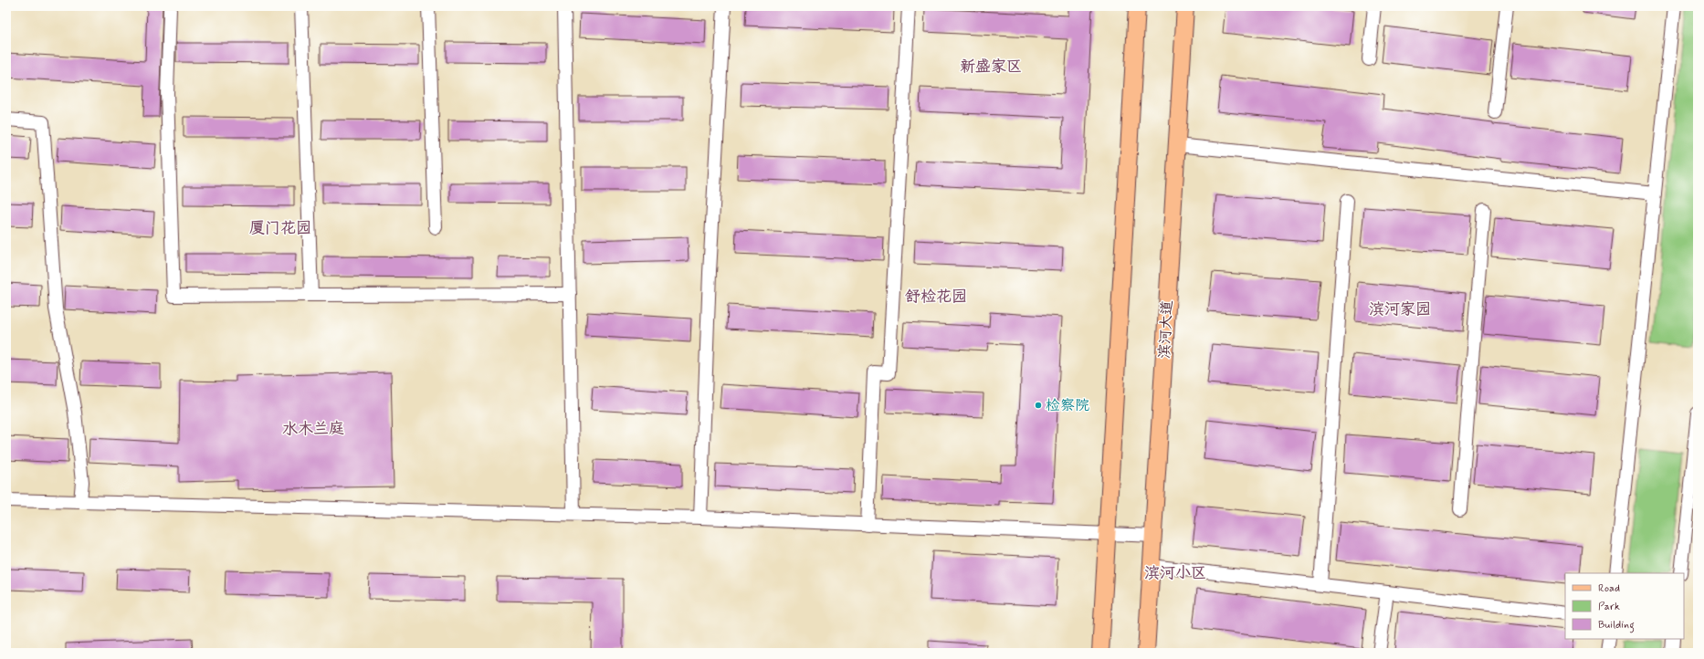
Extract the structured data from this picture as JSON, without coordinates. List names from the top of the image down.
{
  "streets": {
    "main road": ["滨河大道"]
  },
  "districts": [
    "新盛家区",
    "厦门花园",
    "舒检花园",
    "滨河家园",
    "水木兰庭",
    "滨河小区"
  ],
  "places": ["检察院"],
  "legend": ["Road", "Park", "Building"]
}
